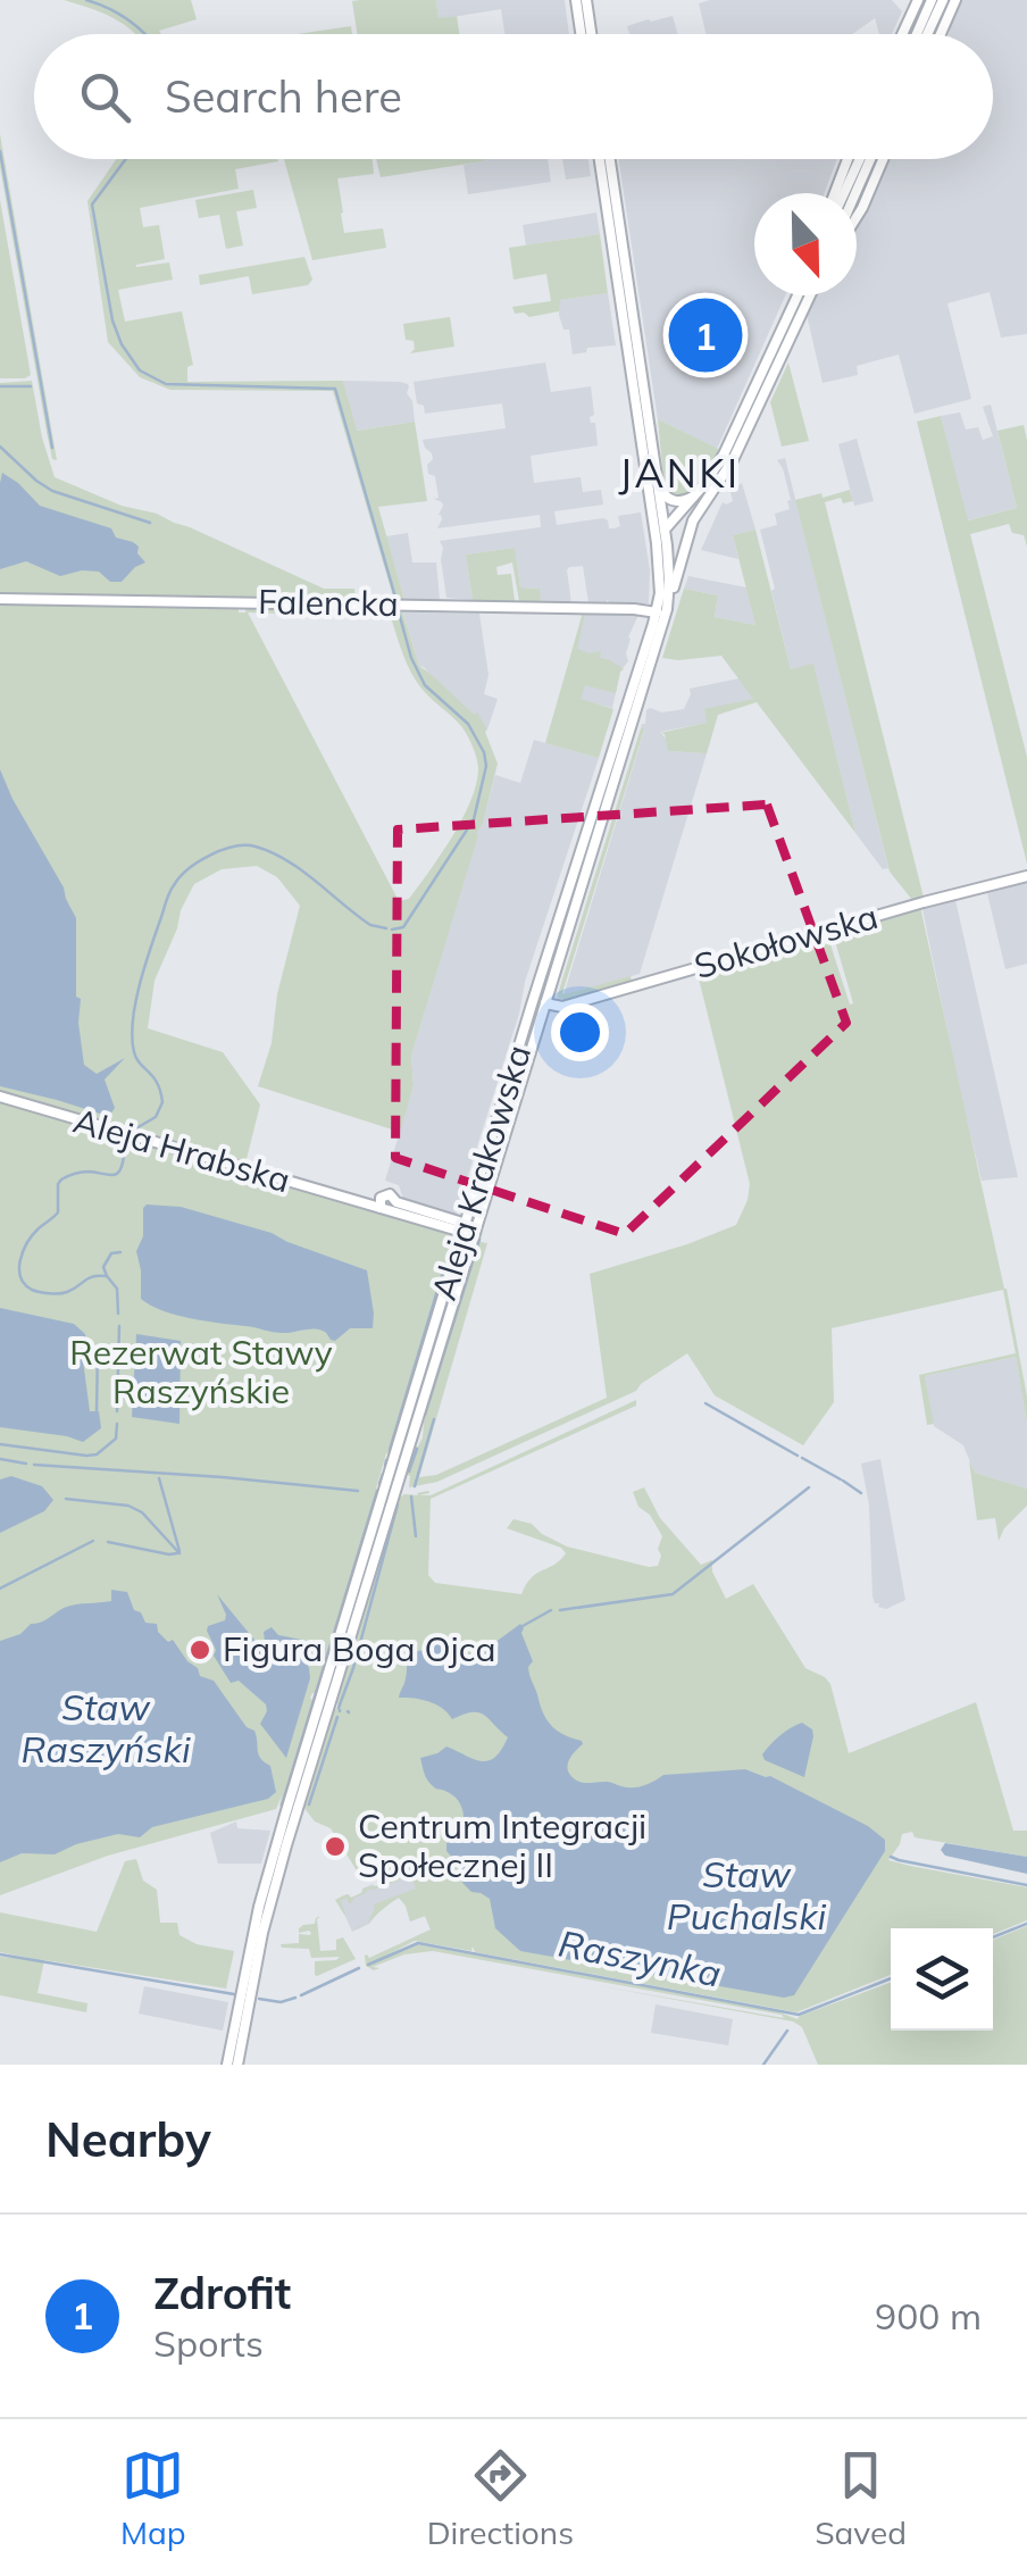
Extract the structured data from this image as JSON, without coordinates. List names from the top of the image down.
{
  "streets": {
    "main road": [
      "Falencka",
      "Sokołowska",
      "Aleja Hrabska",
      "Aleja Krakowska"
    ]
  },
  "crossings": [
    ["Falencka", "Aleja Krakowska"],
    ["Sokołowska", "Aleja Krakowska"],
    ["Aleja Hrabska", "Aleja Krakowska"]
  ],
  "districts": ["JANKI"],
  "water": ["Staw Raszyński", "Staw Puchalski", "Raszynka"],
  "parks": ["Rezerwat Stawy Raszyńskie"],
  "places": ["Figura Boga Ojca", "Centrum Integracji Społecznej II"],
  "north": "bottom",
  "page": {
    "search": "Search here",
    "pins": "1",
    "heading": "Nearby",
    "list": [
      {
        "mark": "1",
        "name": "Zdrofit",
        "note": "Sports",
        "value": "900 m"
      }
    ],
    "nav": ["Map", "Directions", "Saved"]
  }
}
